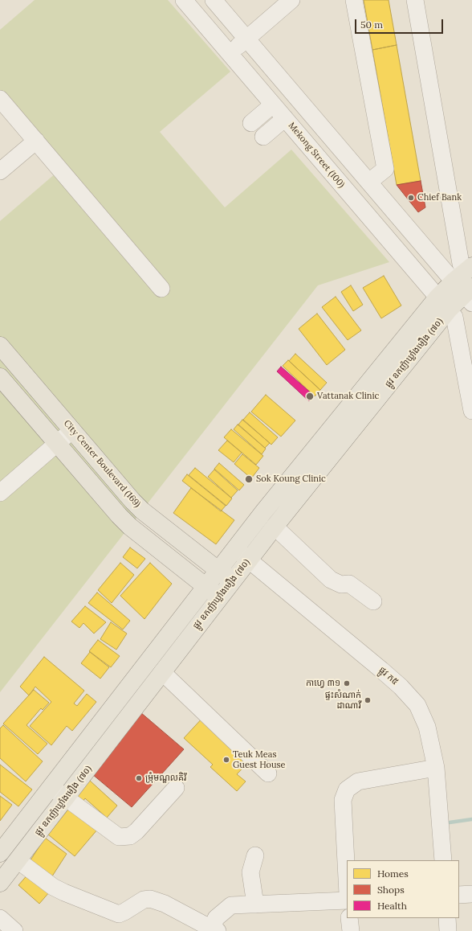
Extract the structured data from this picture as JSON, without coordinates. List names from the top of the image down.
{
  "streets": {
    "main road": ["ផ្លូវ ឧកញ៉ាឃ្លាំងមឿង (៧០)", "City Center Boulevard (169)"],
    "street": ["Mekong Street (100)", "ផ្លូវ ក៥"]
  },
  "crossings": [
    ["Mekong Street (100)", "ផ្លូវ ឧកញ៉ាឃ្លាំងមឿង (៧០)"],
    ["ផ្លូវ ឧកញ៉ាឃ្លាំងមឿង (៧០)", "City Center Boulevard (169)"],
    ["ផ្លូវ ឧកញ៉ាឃ្លាំងមឿង (៧០)", "ផ្លូវ ក៥"]
  ],
  "places": [
    "Chief Bank",
    "Vattanak Clinic",
    "Sok Koung Clinic",
    "កាហ្វេ ៣១",
    "ផ្ទះសំណាក់ ដាណាវី",
    "Teuk Meas Guest House",
    "ម្រុំមណ្ឌលគិរី"
  ],
  "legend": ["Homes", "Shops", "Health"],
  "scale_bar": "50 m"
}
